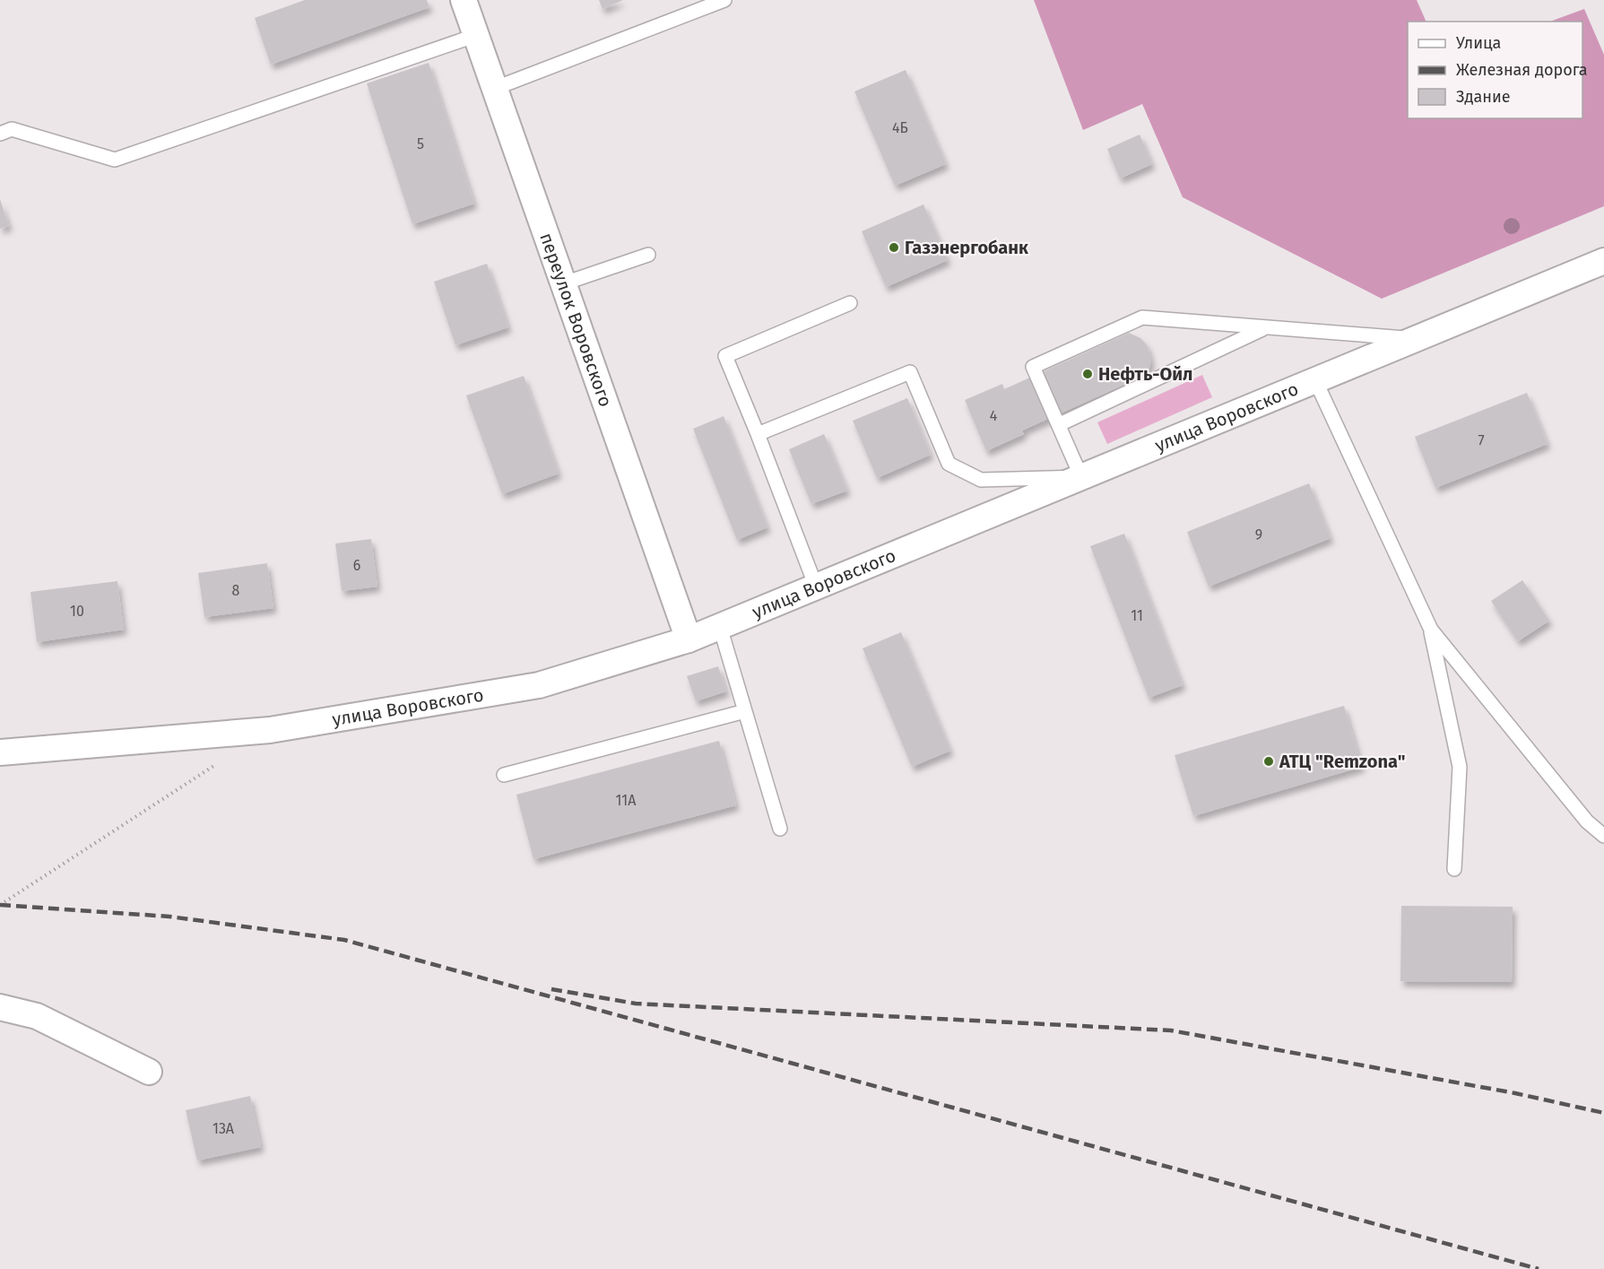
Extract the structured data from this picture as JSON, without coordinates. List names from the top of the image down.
{
  "streets": {
    "street": ["переулок Воровского", "улица Воровского"]
  },
  "crossings": [
    ["переулок Воровского", "улица Воровского"]
  ],
  "places": ["Газэнергобанк", "Нефть-Ойл", "АТЦ \"Remzona\""],
  "house_numbers": [
    "4Б",
    "5",
    "4",
    "7",
    "9",
    "6",
    "8",
    "10",
    "11",
    "11А",
    "13А"
  ],
  "legend": ["Улица", "Железная дорога", "Здание"]
}
